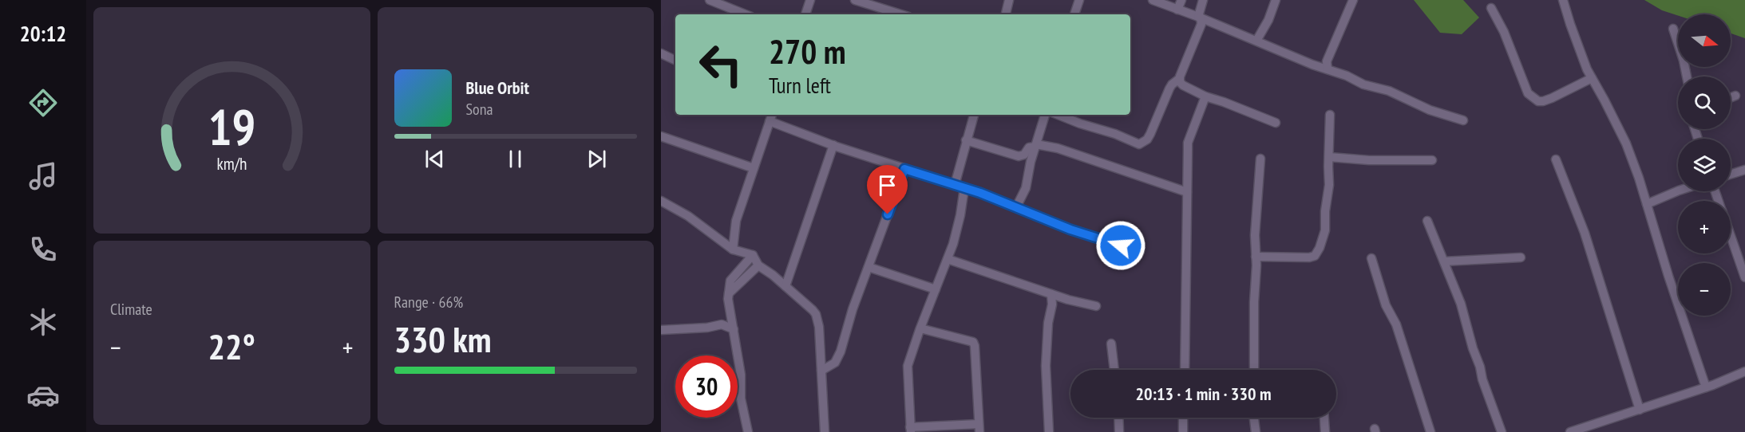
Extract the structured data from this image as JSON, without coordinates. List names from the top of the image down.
{
  "north": "right",
  "page": {
    "tabs": "20:12",
    "map_buttons": ["+", "−"],
    "turn": ["270 m", "Turn left"],
    "song": ["Blue Orbit", "Sona"],
    "tile": [
      "Climate",
      ["Range · 66%", "330 km"]
    ],
    "heat": ["−", "22°", "+"],
    "limit": "30",
    "trip": "20:13 · 1 min · 330 m",
    "gauge": ["19", "km/h"]
  }
}
